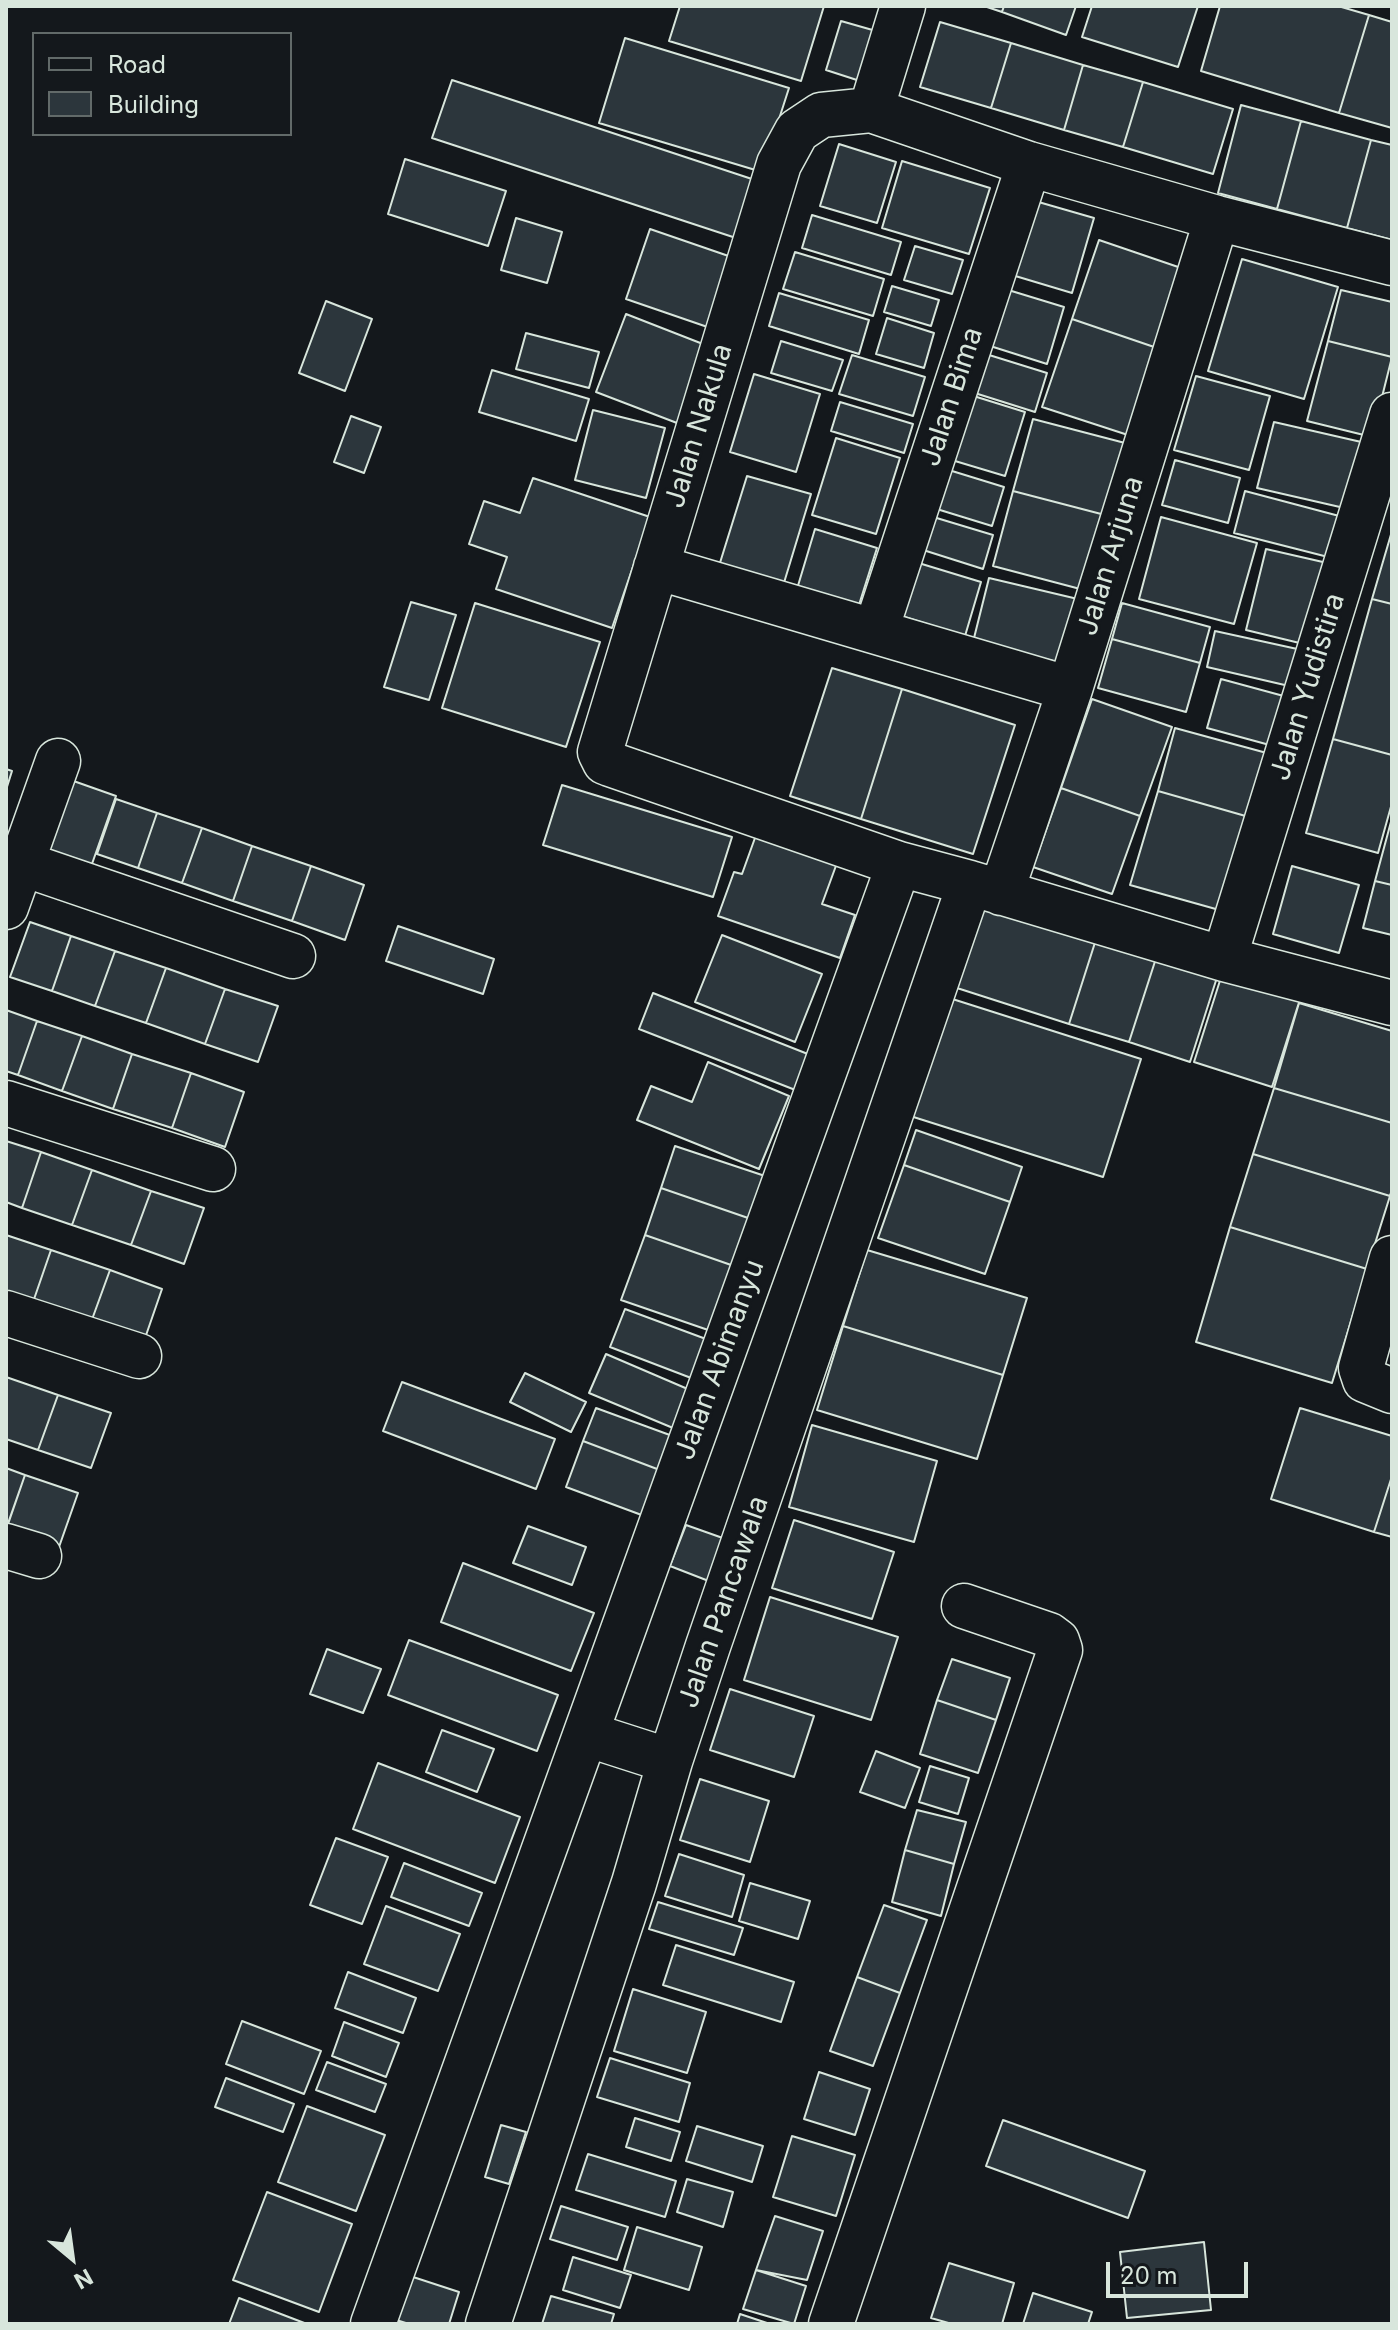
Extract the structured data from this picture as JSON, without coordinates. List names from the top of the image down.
{
  "streets": {
    "street": [
      "Jalan Bima",
      "Jalan Nakula",
      "Jalan Arjuna",
      "Jalan Yudistira",
      "Jalan Abimanyu",
      "Jalan Pancawala"
    ]
  },
  "crossings": [
    ["Jalan Nakula", "Jalan Abimanyu"],
    ["Jalan Arjuna", "Jalan Pancawala"]
  ],
  "legend": ["Road", "Building"],
  "scale_bar": "20 m",
  "north": "bottom right"
}
